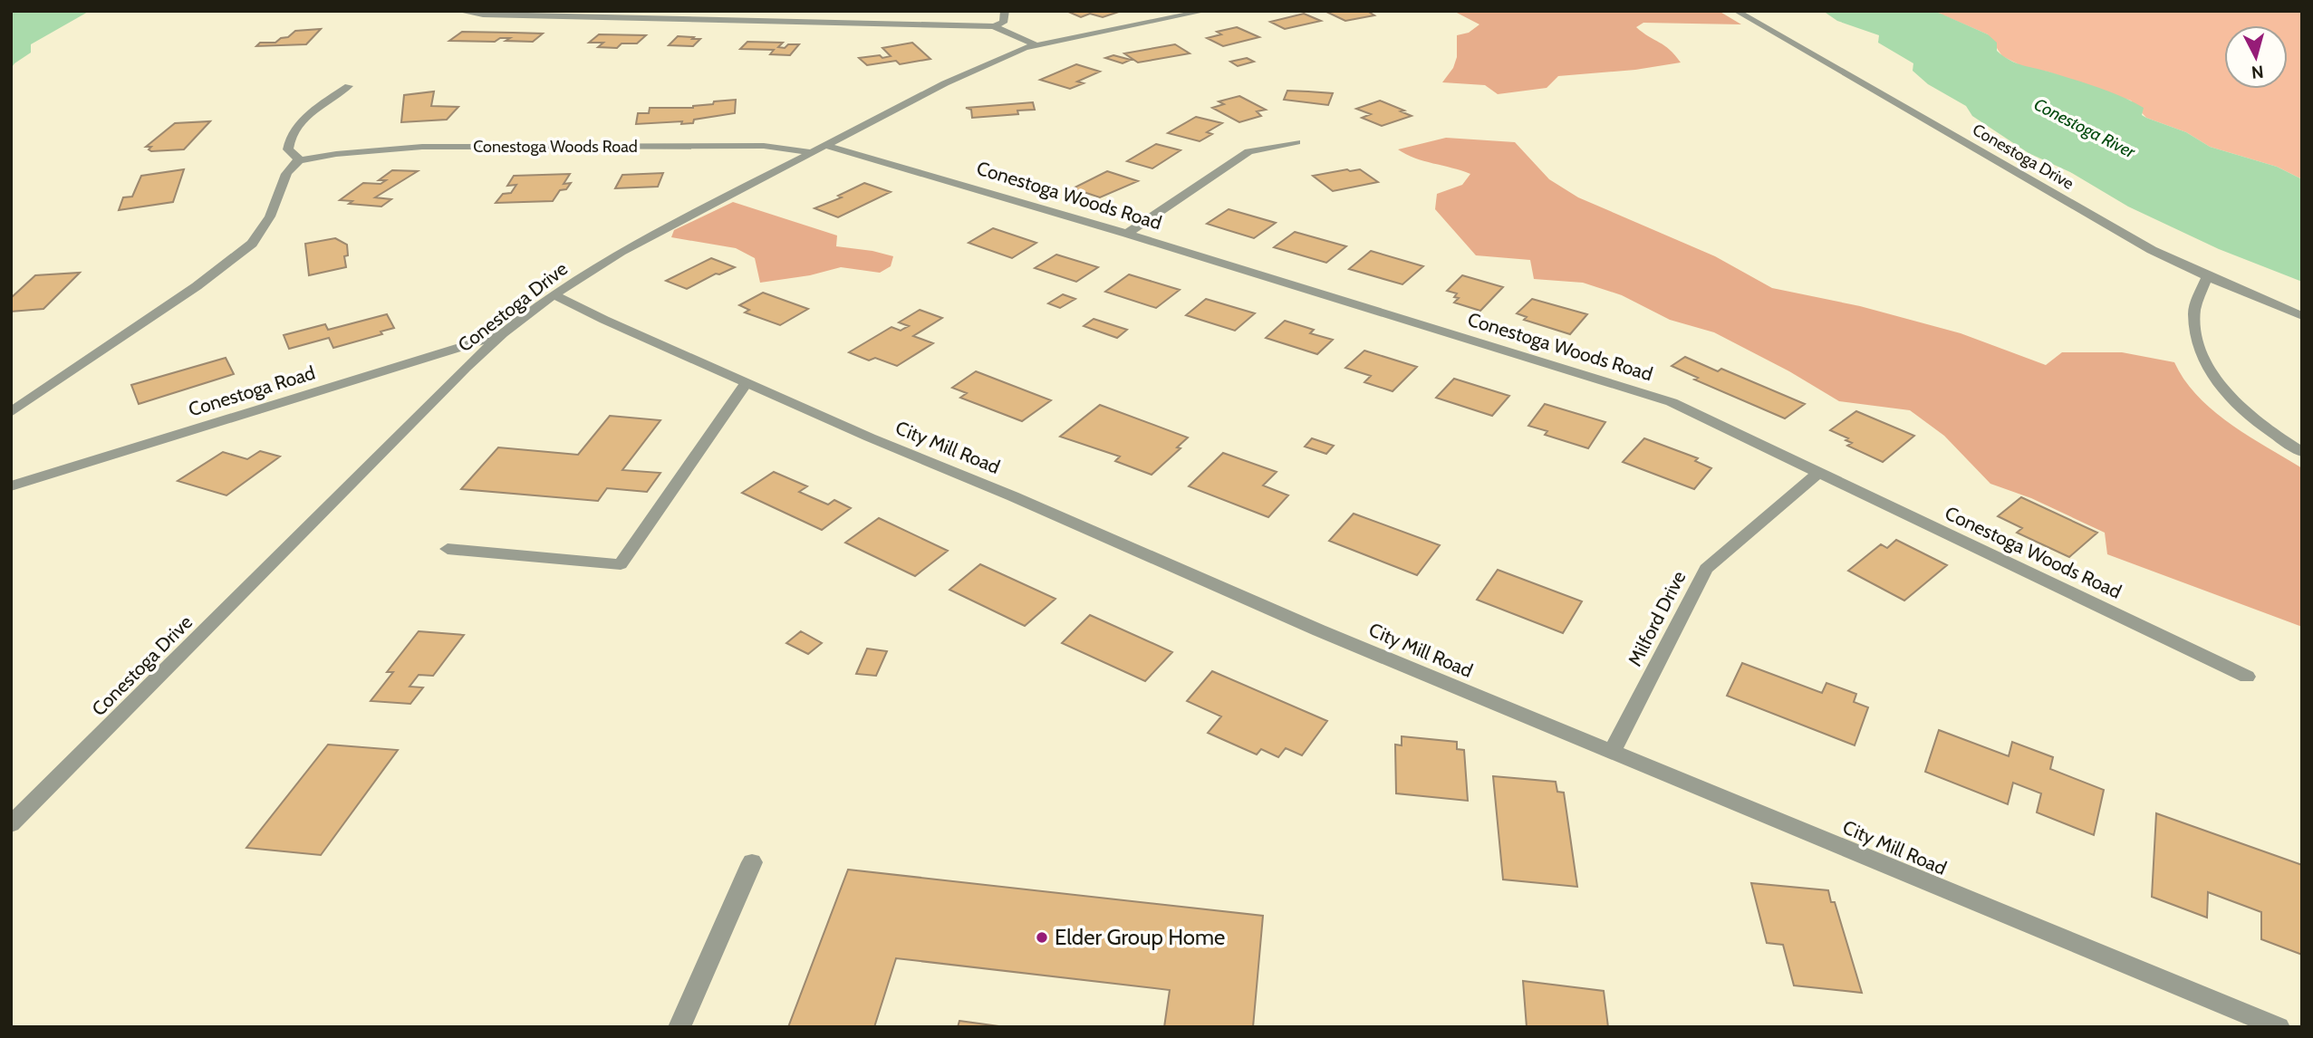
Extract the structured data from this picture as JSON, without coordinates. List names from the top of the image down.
{
  "streets": {
    "street": [
      "Conestoga Woods Road",
      "Conestoga Drive",
      "Conestoga Road",
      "City Mill Road",
      "Milford Drive"
    ]
  },
  "crossings": [
    ["Conestoga Woods Road", "Conestoga Drive"],
    ["Conestoga Woods Road", "Milford Drive"],
    ["Conestoga Drive", "Conestoga Road"],
    ["Conestoga Drive", "City Mill Road"],
    ["City Mill Road", "Milford Drive"]
  ],
  "water": ["Conestoga River"],
  "places": ["Elder Group Home"],
  "north": "bottom"
}
